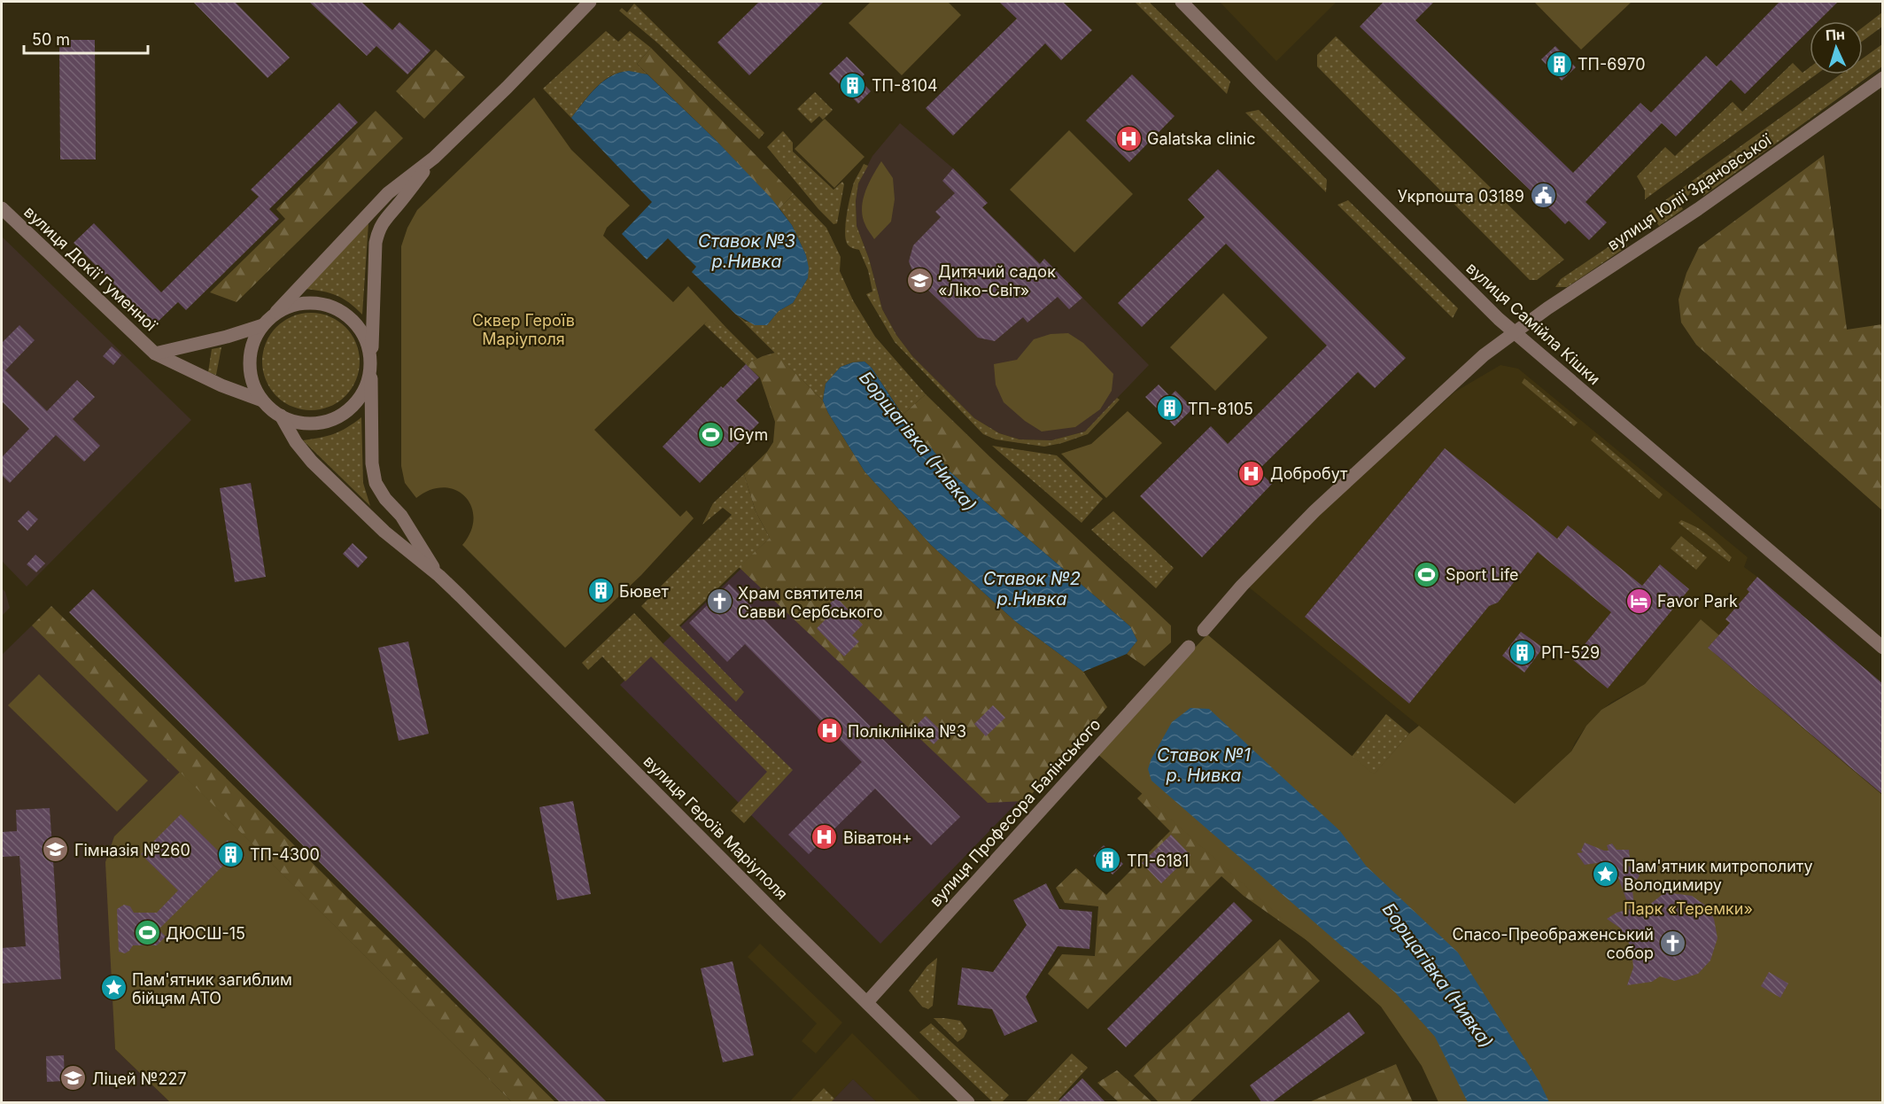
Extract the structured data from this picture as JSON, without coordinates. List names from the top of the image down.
{
  "streets": {
    "street": [
      "вулиця Юлії Здановської",
      "вулиця Докії Гуменної",
      "вулиця Самійла Кішки",
      "вулиця Професора Балінського",
      "вулиця Героїв Маріуполя"
    ]
  },
  "crossings": [
    ["вулиця Юлії Здановської", "вулиця Самійла Кішки"],
    ["вулиця Докії Гуменної", "вулиця Героїв Маріуполя"],
    ["вулиця Професора Балінського", "вулиця Героїв Маріуполя"]
  ],
  "water": [
    "Ставок №3 р.Нивка",
    "Борщагівка (Нивка)",
    "Ставок №2 р.Нивка",
    "Ставок №1 р. Нивка"
  ],
  "parks": ["Сквер Героїв Маріуполя", "Парк «Теремки»"],
  "places": {
    "building": [
      "ТП-6970",
      "ТП-8104",
      "ТП-8105",
      "Бювет",
      "РП-529",
      "ТП-4300",
      "ТП-6181"
    ],
    "hospital": [
      "Galatska clinic",
      "Добробут",
      "Поліклініка №3",
      "Віватон+"
    ],
    "public building": ["Укрпошта 03189"],
    "school or university": ["Дитячий садок «Ліко-Світ»", "Гімназія №260", "Ліцей №227"],
    "sports": ["IGym", "Sport Life", "ДЮСШ-15"],
    "hotel": ["Favor Park"],
    "church": ["Храм святителя Савви Сербського", "Спасо-Преображенський собор"],
    "place": ["Пам'ятник митрополиту Володимиру", "Пам'ятник загиблим бійцям АТО"]
  },
  "scale_bar": "50 m",
  "north": "top"
}
